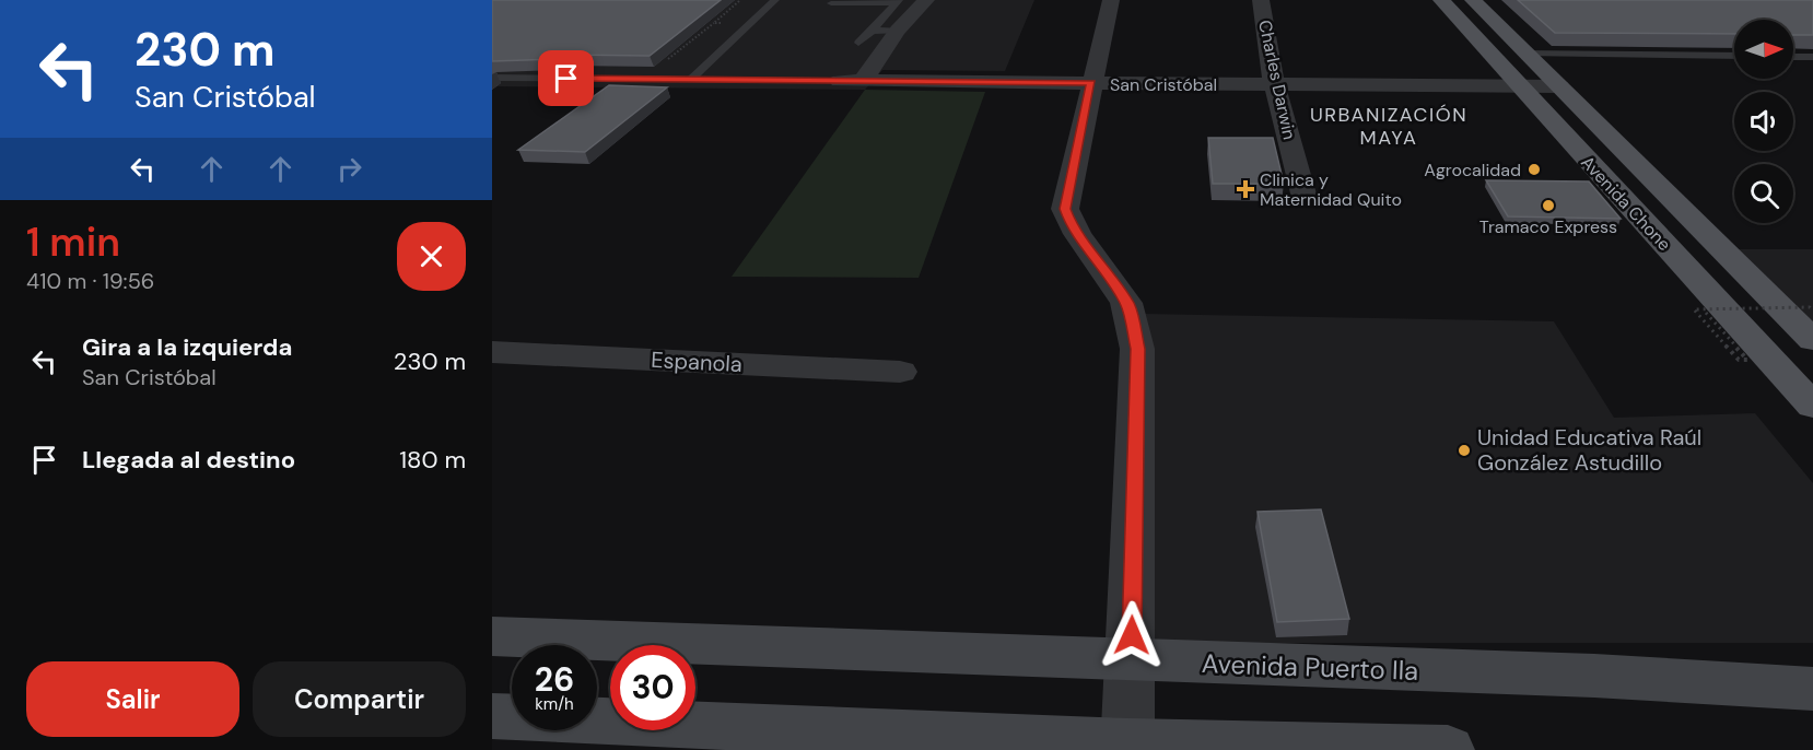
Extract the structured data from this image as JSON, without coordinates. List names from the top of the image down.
{
  "streets": {
    "main road": ["Avenida Chone"],
    "street": [
      "Charles Darwin",
      "San Cristóbal",
      "Espanola",
      "Avenida Puerto Ila"
    ]
  },
  "crossings": [
    ["Charles Darwin", "San Cristóbal"],
    ["San Cristóbal", "Avenida Chone"]
  ],
  "districts": ["URBANIZACIÓN MAYA"],
  "places": {
    "other": ["Agrocalidad", "Tramaco Express", "Unidad Educativa Raúl González Astudillo"],
    "health": ["Clinica y Maternidad Quito"]
  },
  "north": "right",
  "page": {
    "turn": ["230 m", "San Cristóbal"],
    "heading": ["1 min", "410 m · 19:56"],
    "list": [
      {
        "name": "Gira a la izquierda",
        "note": "San Cristóbal",
        "value": "230 m"
      },
      {
        "name": "Llegada al destino",
        "value": "180 m"
      }
    ],
    "speed": "26 km/h",
    "limit": "30",
    "buttons": ["Salir", "Compartir"]
  }
}
